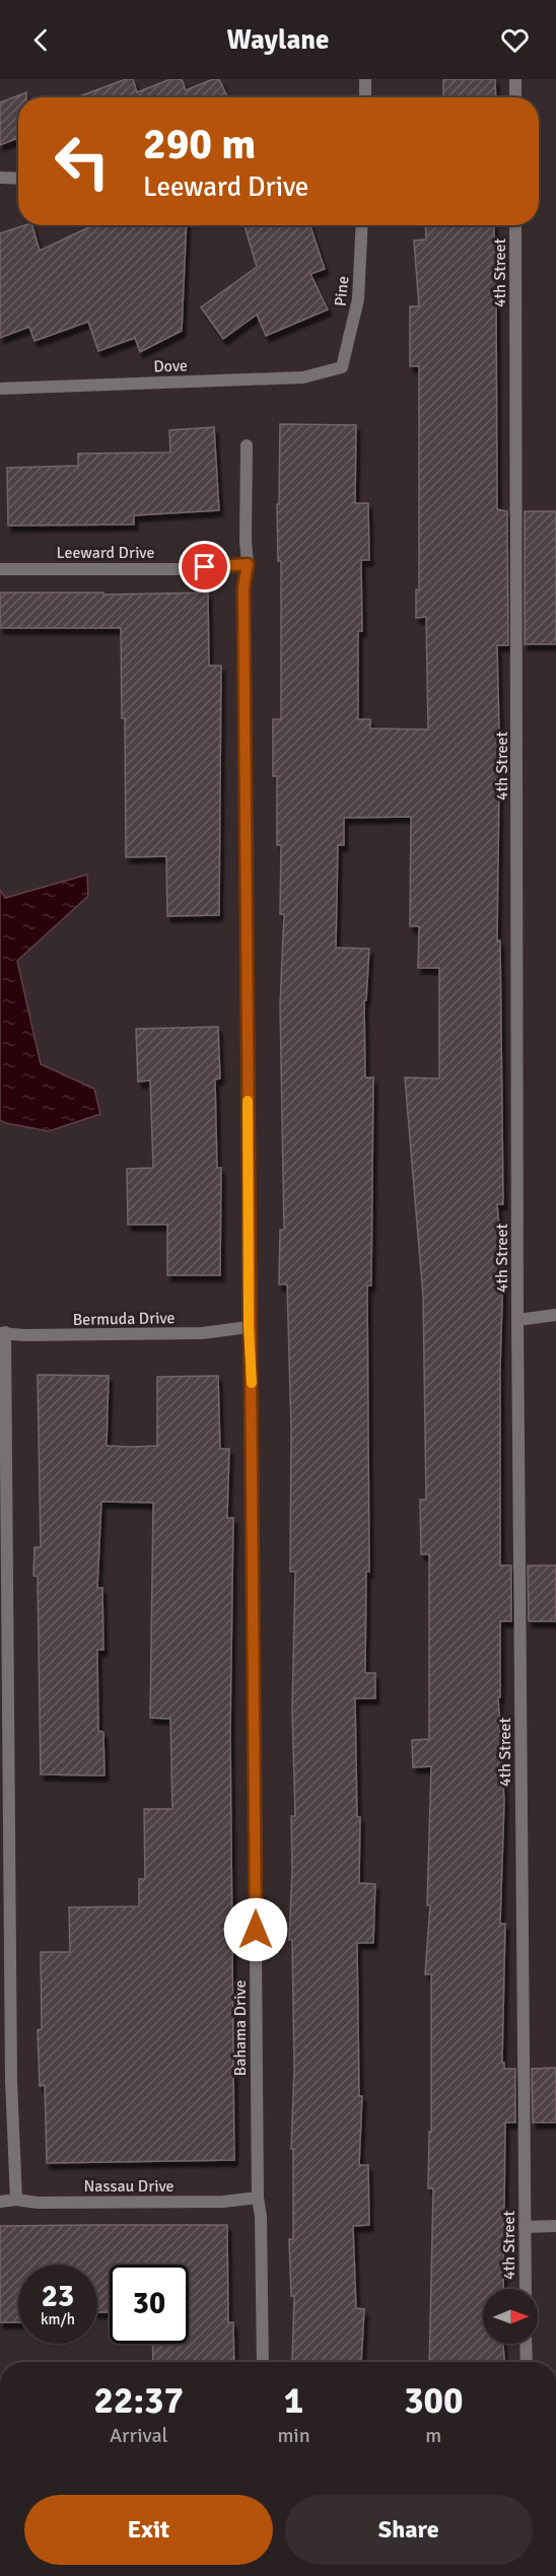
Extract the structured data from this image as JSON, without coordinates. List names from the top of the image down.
{
  "streets": {
    "street": [
      "4th Street",
      "Pine",
      "Dove",
      "Leeward Drive",
      "Bermuda Drive",
      "Bahama Drive",
      "Nassau Drive"
    ]
  },
  "crossings": [
    ["Pine", "Dove"],
    ["Leeward Drive", "Bahama Drive"],
    ["Bermuda Drive", "Bahama Drive"],
    ["Bahama Drive", "Nassau Drive"]
  ],
  "north": "right",
  "page": {
    "header": "Waylane",
    "turn": ["290 m", "Leeward Drive"],
    "speed": "23 km/h",
    "limit": "30",
    "eta": [
      "22:37",
      "Arrival",
      "1",
      "min",
      "300",
      "m"
    ],
    "buttons": ["Exit", "Share"]
  }
}
